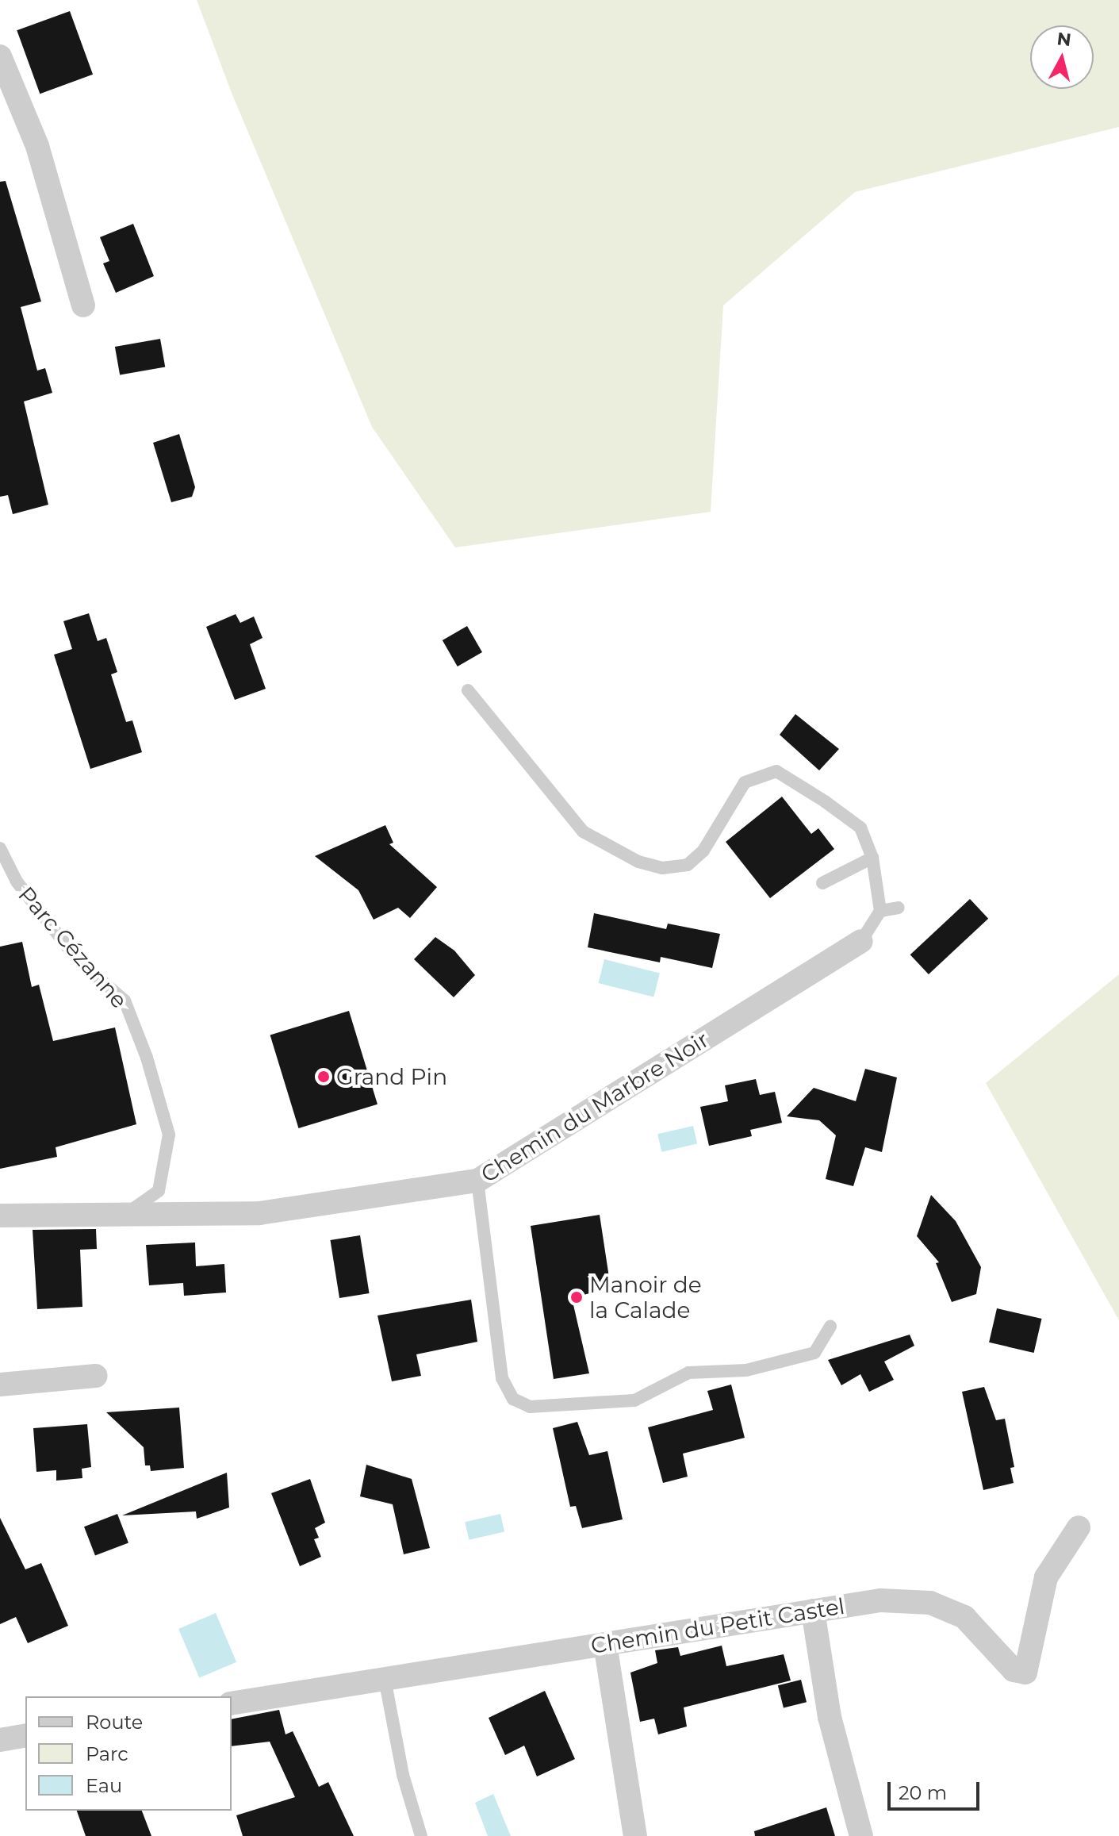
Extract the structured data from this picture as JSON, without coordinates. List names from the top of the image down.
{
  "streets": {
    "street": ["Chemin du Marbre Noir", "Chemin du Petit Castel"],
    "lane": ["Parc Cézanne"]
  },
  "crossings": [
    ["Parc Cézanne", "Chemin du Marbre Noir"]
  ],
  "places": ["Grand Pin", "Manoir de la Calade"],
  "legend": ["Route", "Parc", "Eau"],
  "scale_bar": "20 m",
  "north": "top"
}
